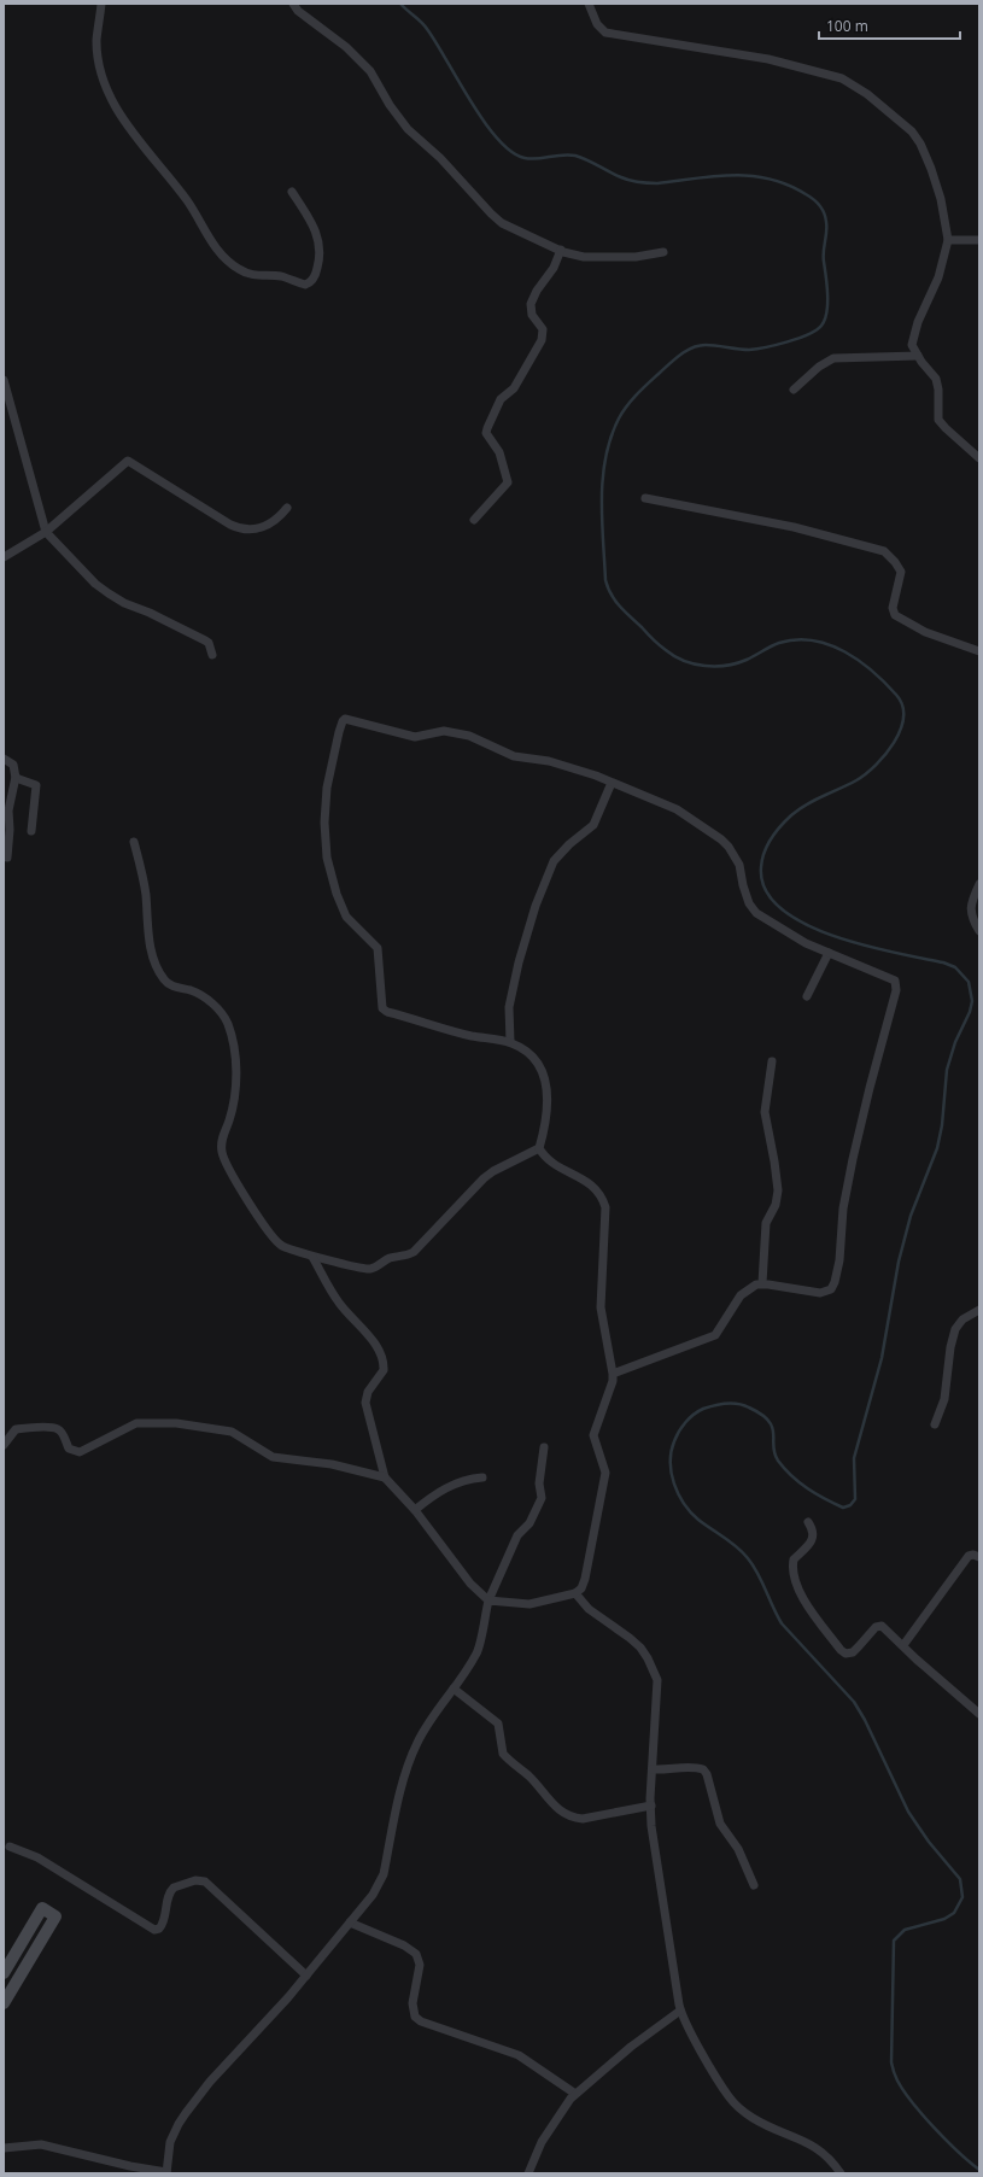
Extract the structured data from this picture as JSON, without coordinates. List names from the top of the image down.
{
  "scale_bar": "100 m"
}
